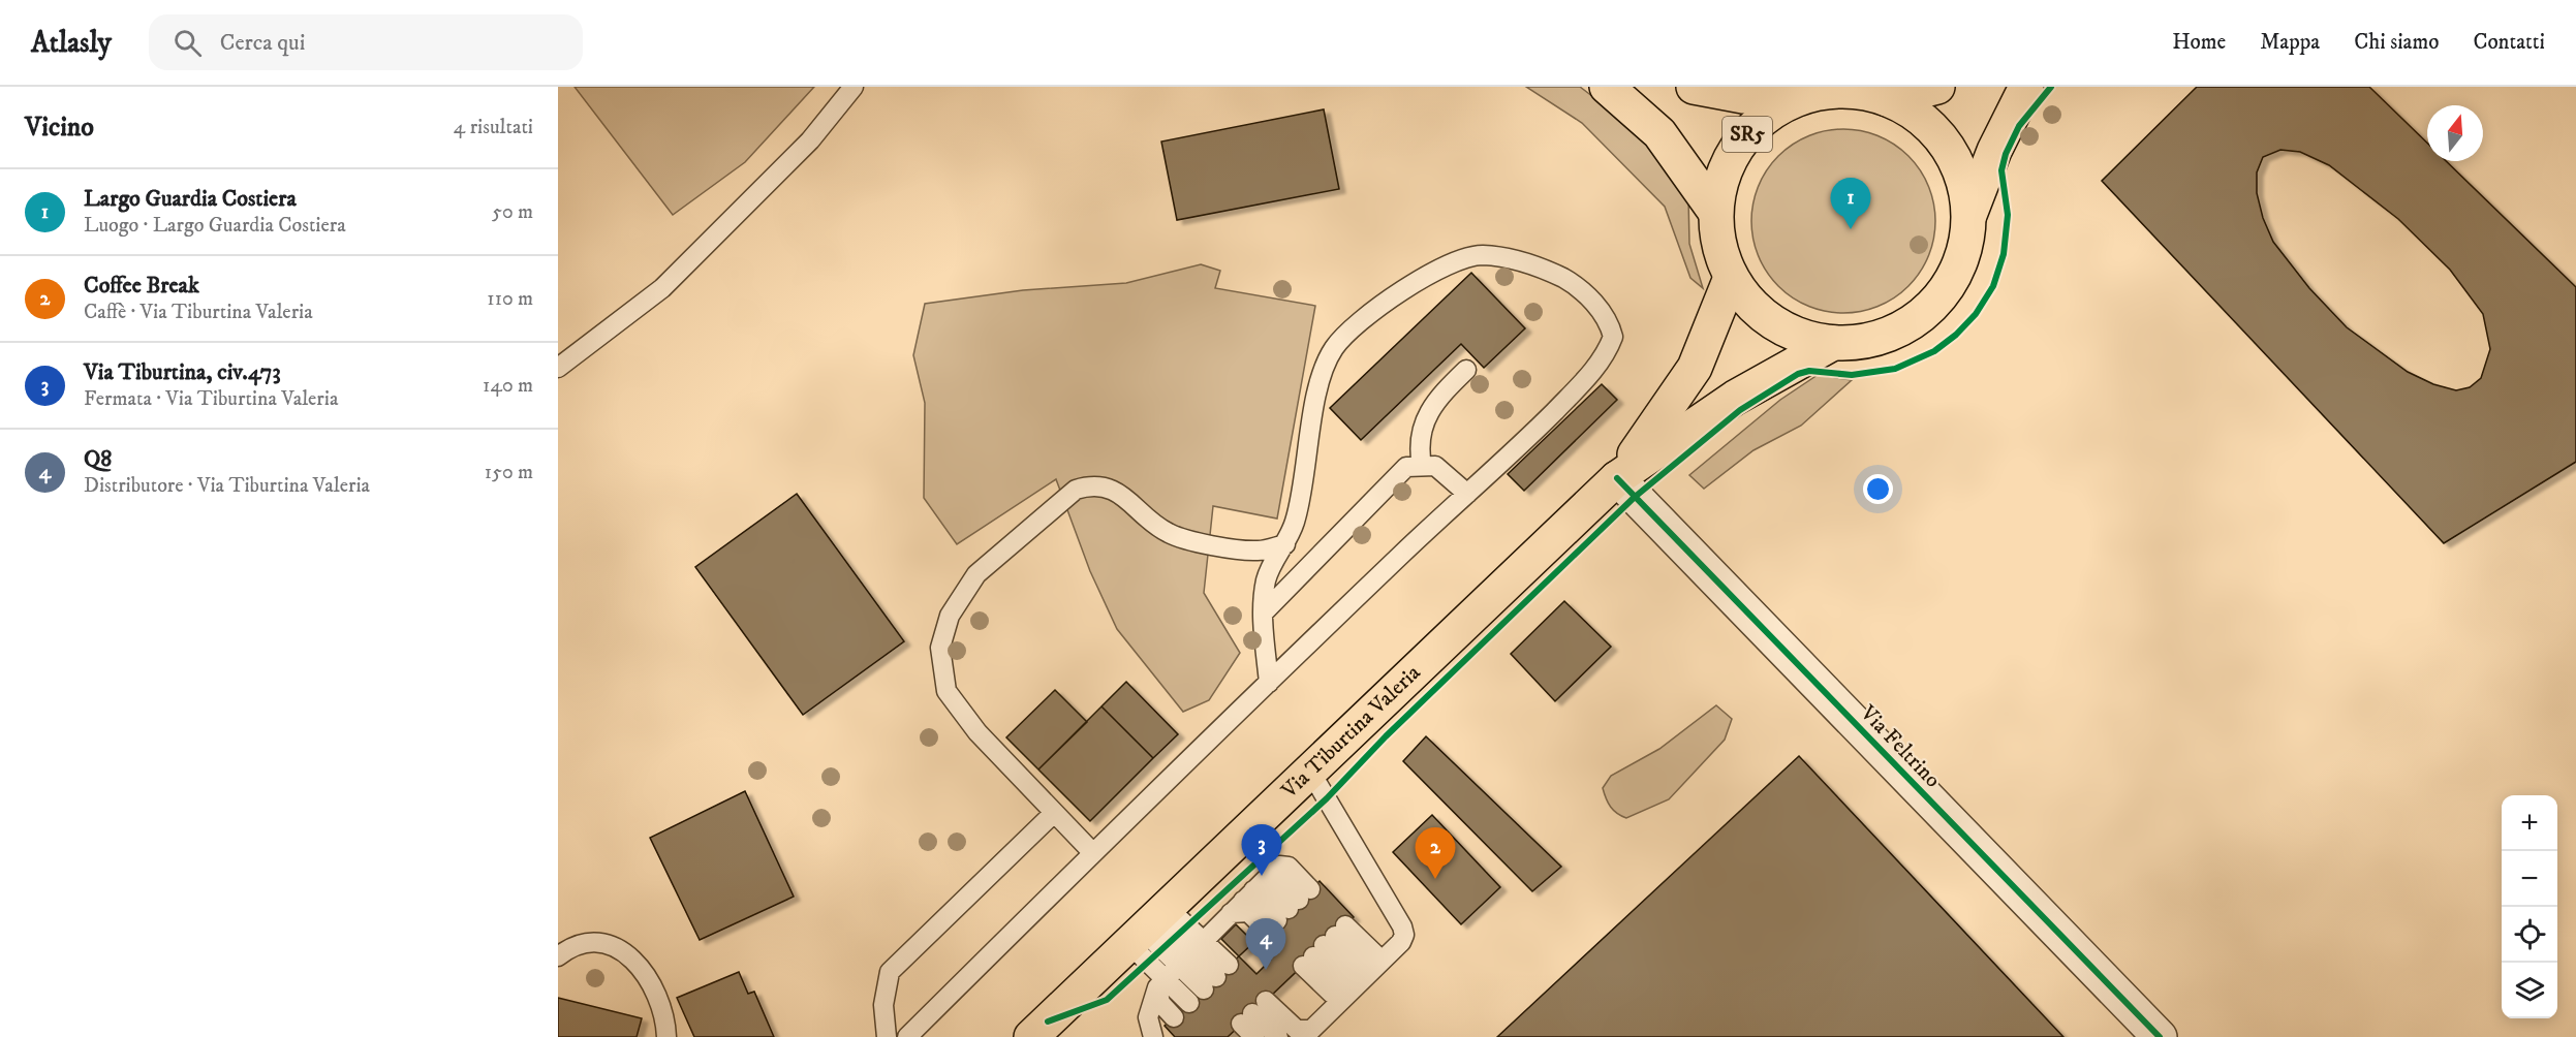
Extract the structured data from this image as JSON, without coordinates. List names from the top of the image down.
{
  "streets": {
    "main road": ["SR5", "Via Tiburtina Valeria"],
    "street": ["Via Feltrino"]
  },
  "crossings": [
    ["SR5", "Via Tiburtina Valeria"],
    ["Via Tiburtina Valeria", "Via Feltrino"]
  ],
  "north": "top",
  "page": {
    "header": "Atlasly",
    "search": "Cerca qui",
    "nav": [
      "Home",
      "Mappa",
      "Chi siamo",
      "Contatti"
    ],
    "heading": ["Vicino", "4 risultati"],
    "list": [
      {
        "mark": "1",
        "name": "Largo Guardia Costiera",
        "note": "Luogo · Largo Guardia Costiera",
        "value": "50 m"
      },
      {
        "mark": "2",
        "name": "Coffee Break",
        "note": "Caffè · Via Tiburtina Valeria",
        "value": "110 m"
      },
      {
        "mark": "3",
        "name": "Via Tiburtina, civ.473",
        "note": "Fermata · Via Tiburtina Valeria",
        "value": "140 m"
      },
      {
        "mark": "4",
        "name": "Q8",
        "note": "Distributore · Via Tiburtina Valeria",
        "value": "150 m"
      }
    ],
    "pins": [
      "1",
      "3",
      "2",
      "4"
    ],
    "map_buttons": ["+", "−"]
  }
}
